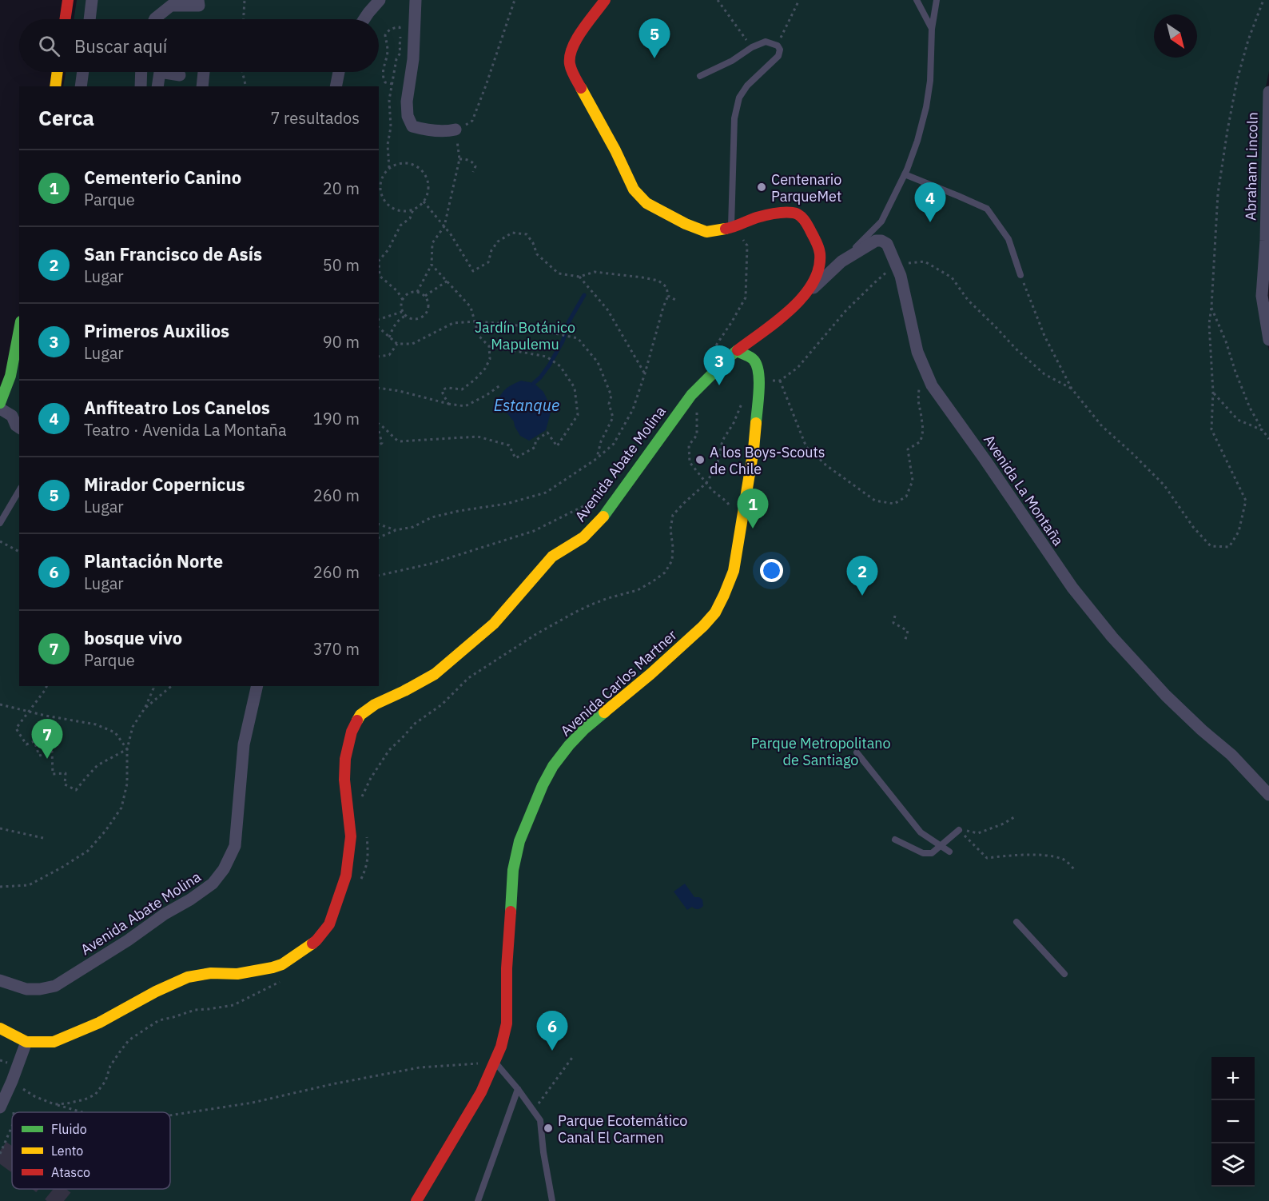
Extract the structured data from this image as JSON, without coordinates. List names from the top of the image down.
{
  "streets": {
    "street": [
      "Abraham Lincoln",
      "Avenida Abate Molina",
      "Avenida La Montaña",
      "Avenida Carlos Martner"
    ]
  },
  "crossings": [
    ["Avenida Abate Molina", "Avenida La Montaña"],
    ["Avenida Abate Molina", "Avenida Carlos Martner"]
  ],
  "water": ["Estanque"],
  "parks": ["Jardín Botánico Mapulemu", "Parque Metropolitano de Santiago"],
  "places": ["Centenario ParqueMet", "A los Boys-Scouts de Chile", "Parque Ecotemático Canal El Carmen"],
  "legend": ["Fluido", "Lento", "Atasco"],
  "north": "bottom right",
  "page": {
    "pins": [
      "5",
      "4",
      "3",
      "1",
      "2",
      "7",
      "6"
    ],
    "search": "Buscar aquí",
    "heading": ["Cerca", "7 resultados"],
    "list": [
      {
        "mark": "1",
        "name": "Cementerio Canino",
        "note": "Parque",
        "value": "20 m"
      },
      {
        "mark": "2",
        "name": "San Francisco de Asís",
        "note": "Lugar",
        "value": "50 m"
      },
      {
        "mark": "3",
        "name": "Primeros Auxilios",
        "note": "Lugar",
        "value": "90 m"
      },
      {
        "mark": "4",
        "name": "Anfiteatro Los Canelos",
        "note": "Teatro · Avenida La Montaña",
        "value": "190 m"
      },
      {
        "mark": "5",
        "name": "Mirador Copernicus",
        "note": "Lugar",
        "value": "260 m"
      },
      {
        "mark": "6",
        "name": "Plantación Norte",
        "note": "Lugar",
        "value": "260 m"
      },
      {
        "mark": "7",
        "name": "bosque vivo",
        "note": "Parque",
        "value": "370 m"
      }
    ],
    "map_buttons": ["+", "−"]
  }
}
